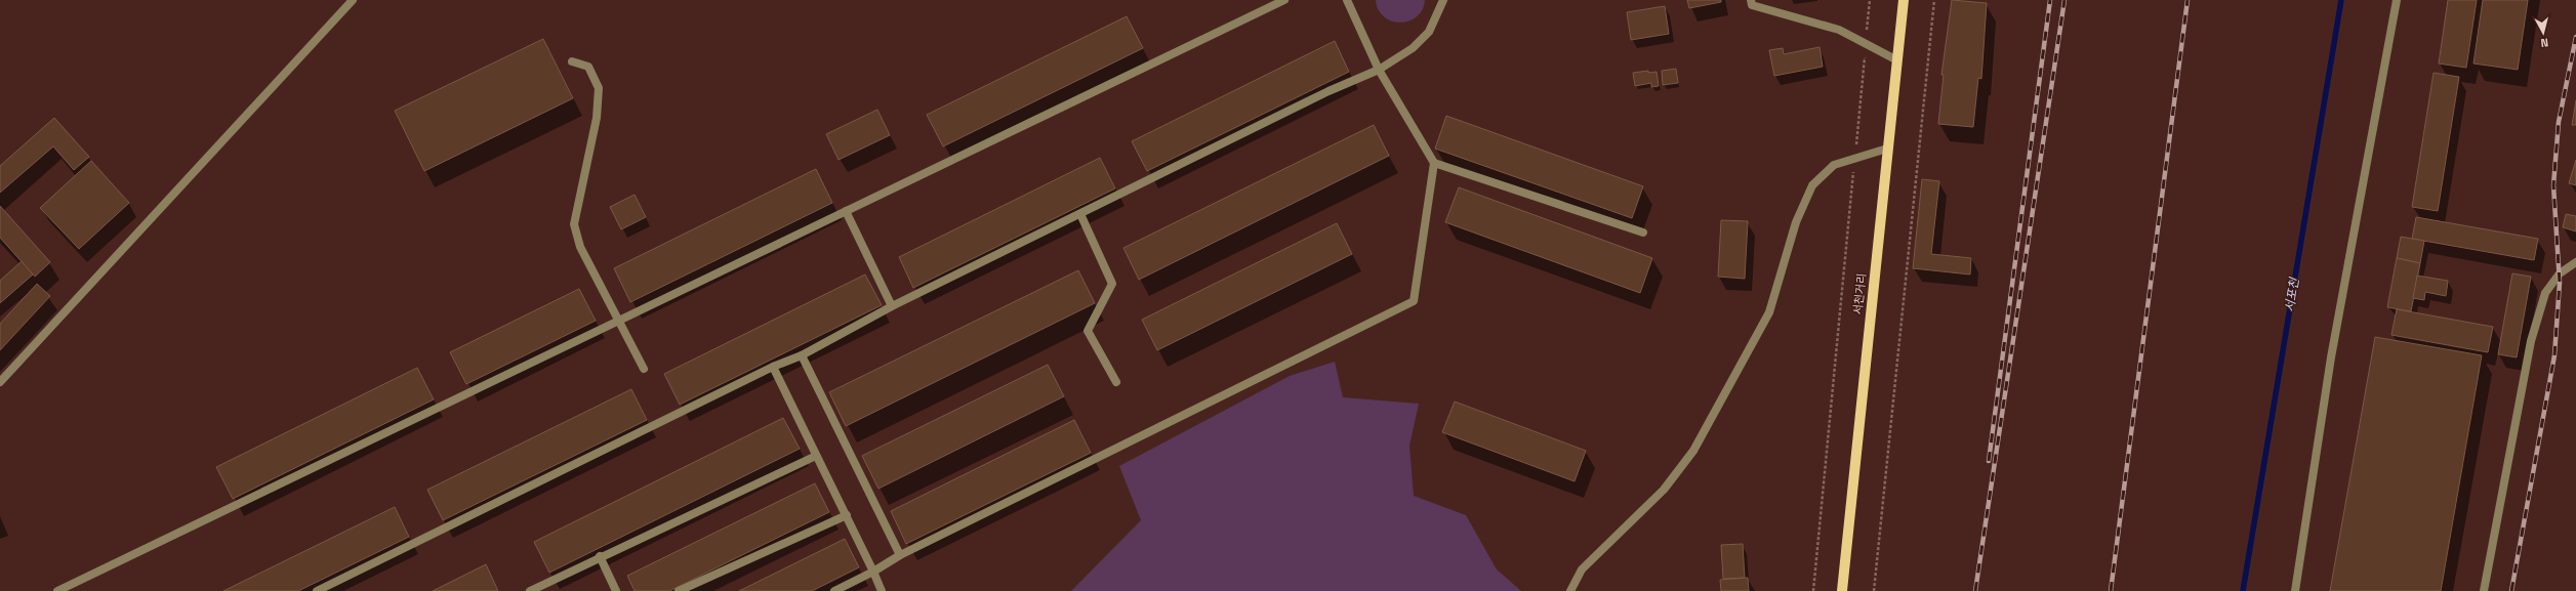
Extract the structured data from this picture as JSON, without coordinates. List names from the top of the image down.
{
  "streets": {
    "main road": ["서천거리"]
  },
  "water": ["서포천"],
  "north": "bottom"
}
